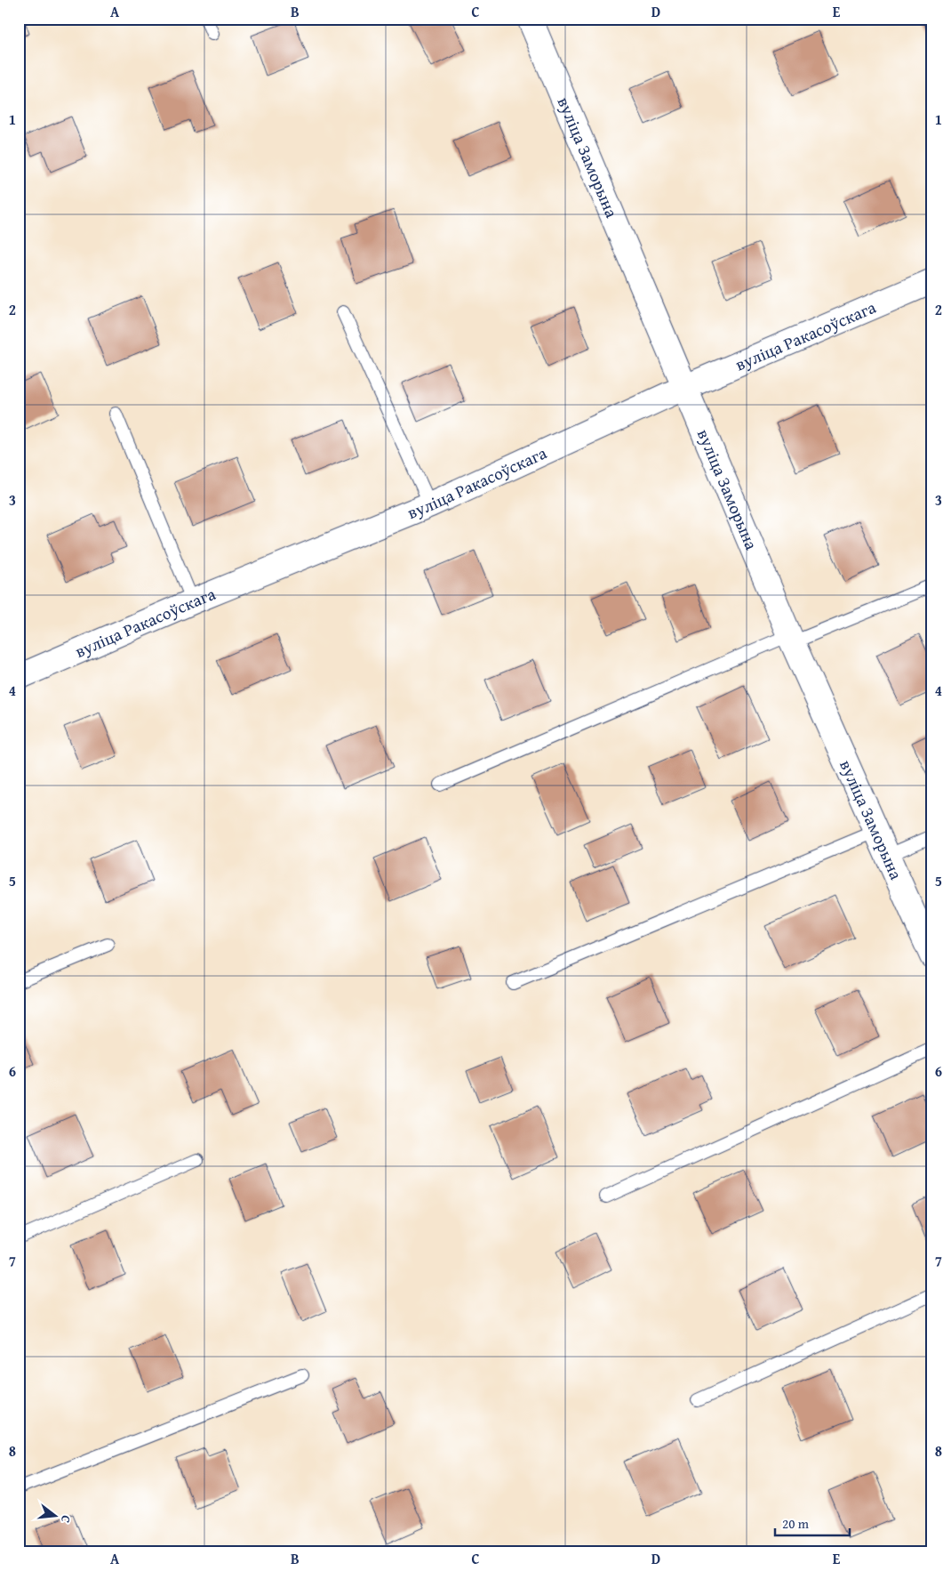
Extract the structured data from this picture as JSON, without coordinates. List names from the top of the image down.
{
  "streets": {
    "street": ["вуліца Заморына", "вуліца Ракасоўскага"]
  },
  "crossings": [
    ["вуліца Заморына", "вуліца Ракасоўскага"]
  ],
  "scale_bar": "20 m",
  "north": "right",
  "grid": {
    "columns": [
      "A",
      "B",
      "C",
      "D",
      "E"
    ],
    "rows": [
      "1",
      "2",
      "3",
      "4",
      "5",
      "6",
      "7",
      "8"
    ]
  }
}
